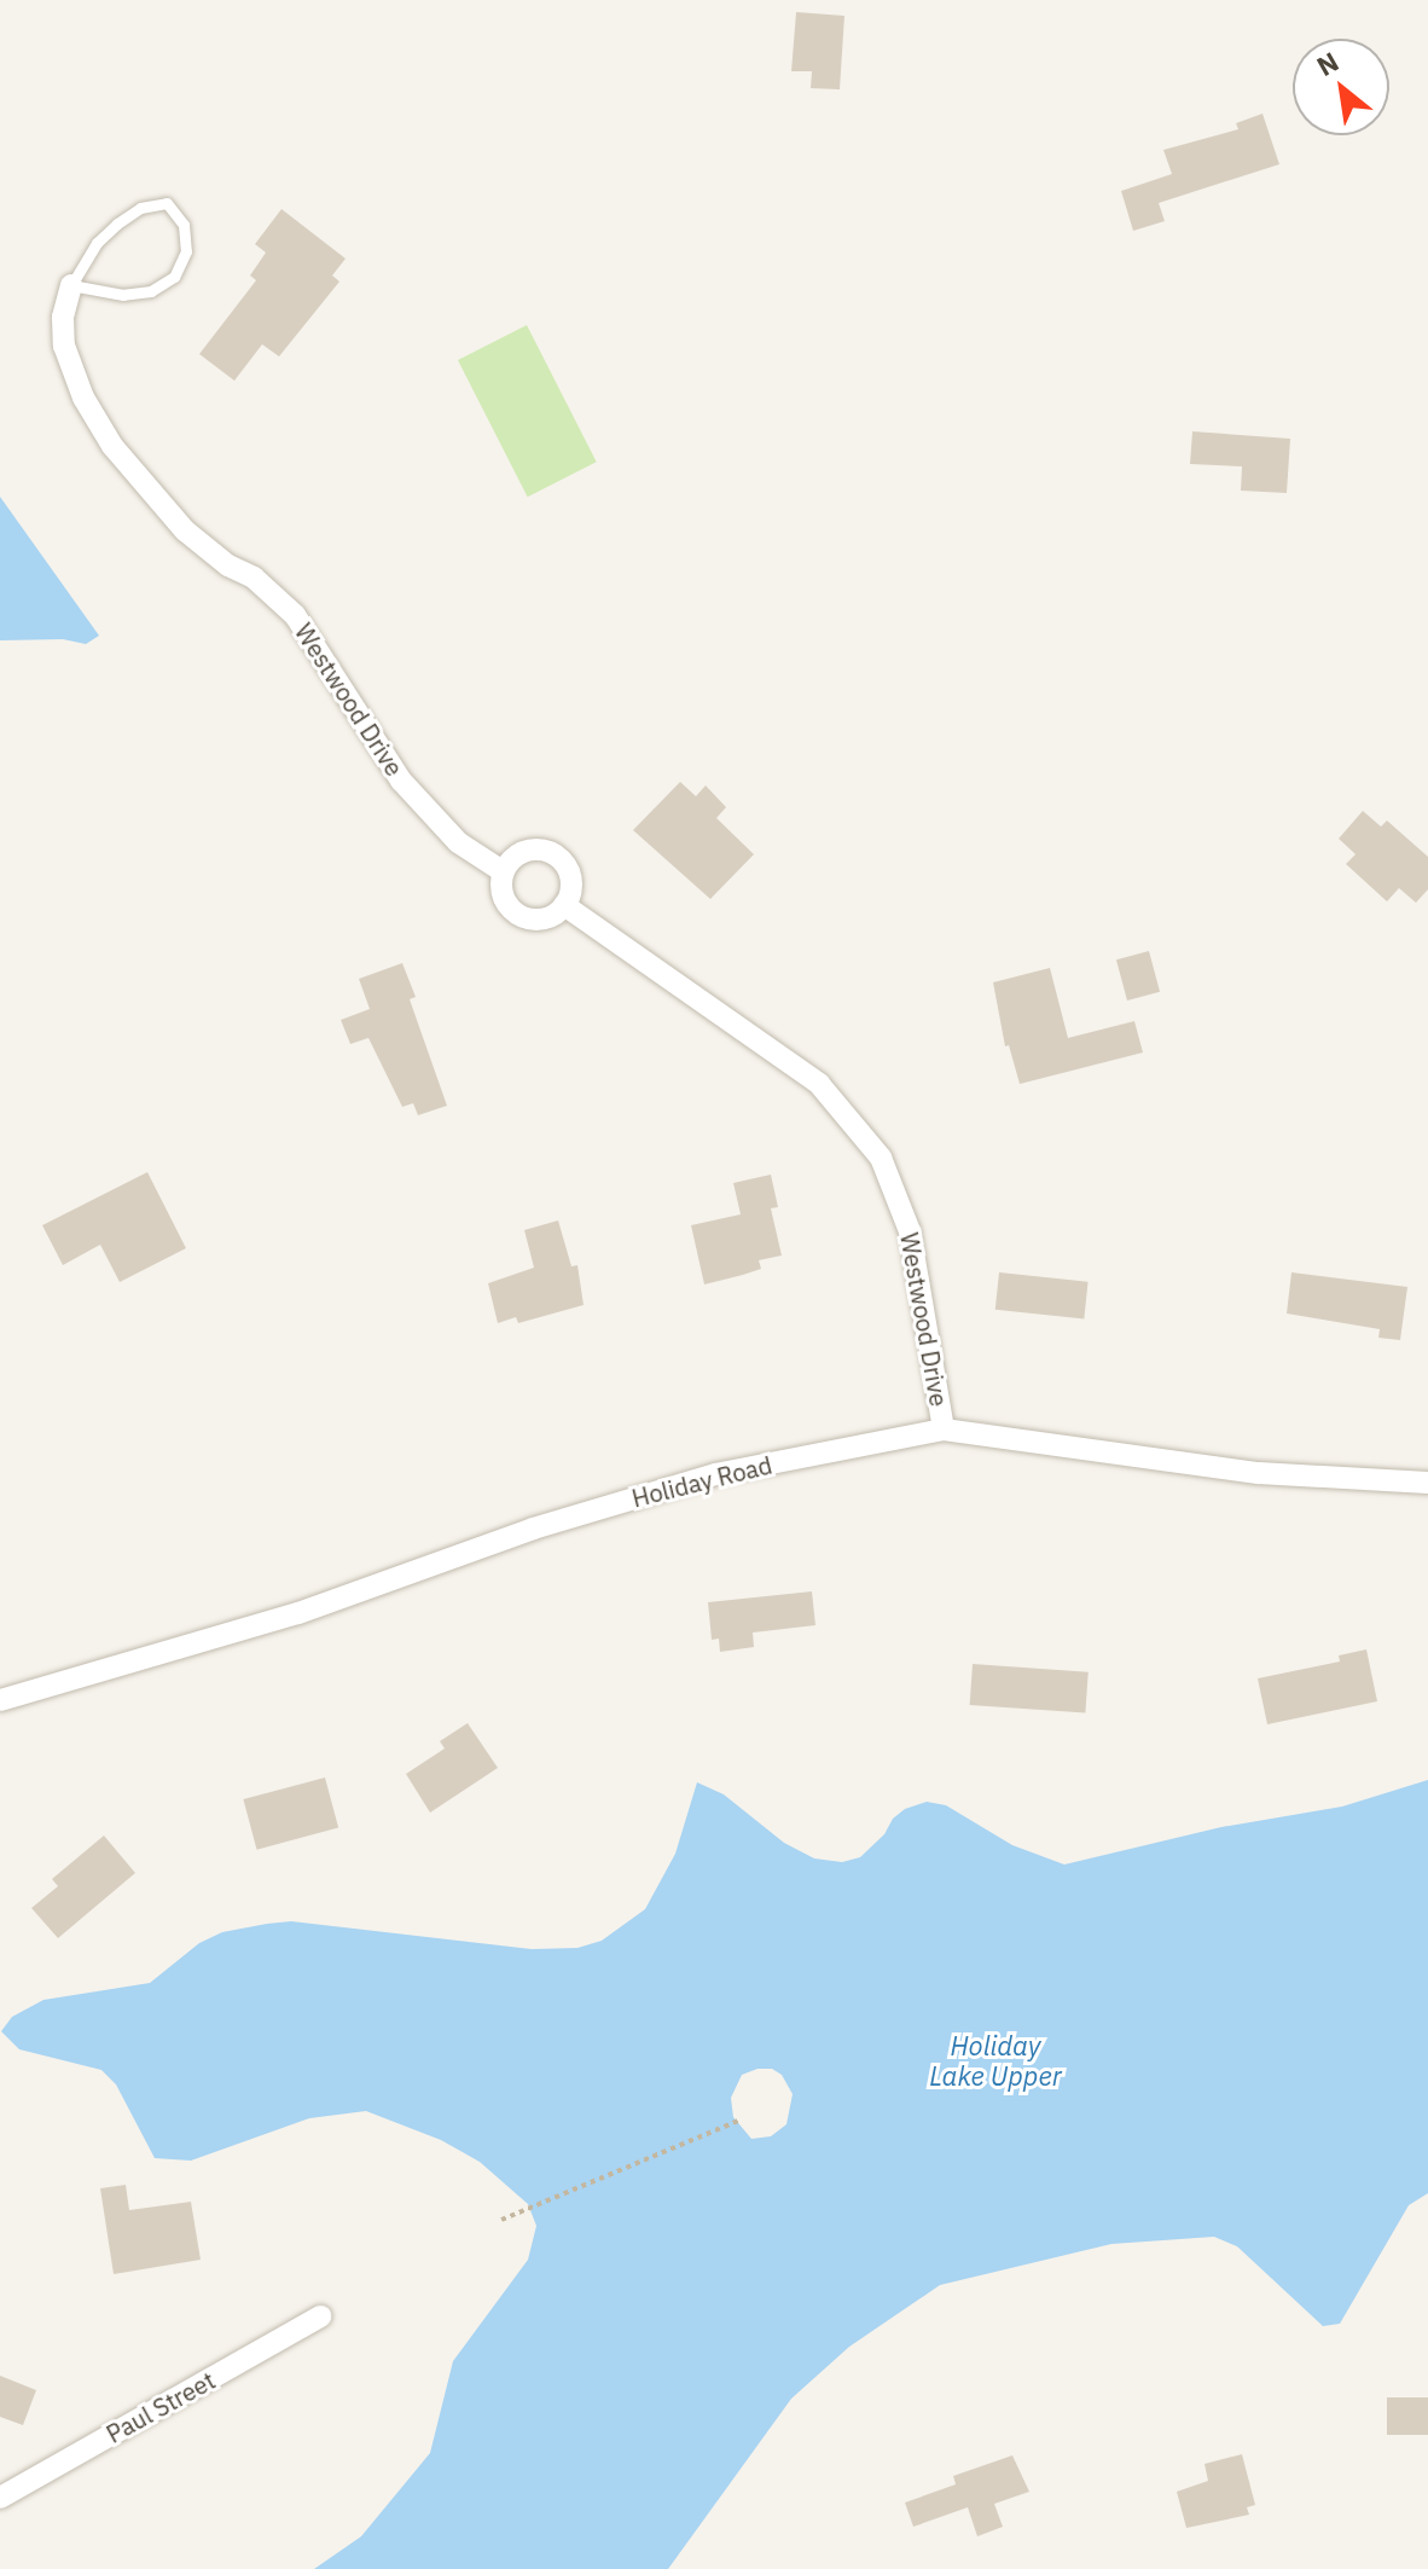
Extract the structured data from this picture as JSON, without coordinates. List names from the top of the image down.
{
  "streets": {
    "street": ["Westwood Drive", "Holiday Road", "Paul Street"]
  },
  "crossings": [
    ["Westwood Drive", "Holiday Road"]
  ],
  "water": ["Holiday Lake Upper"],
  "north": "top left"
}
